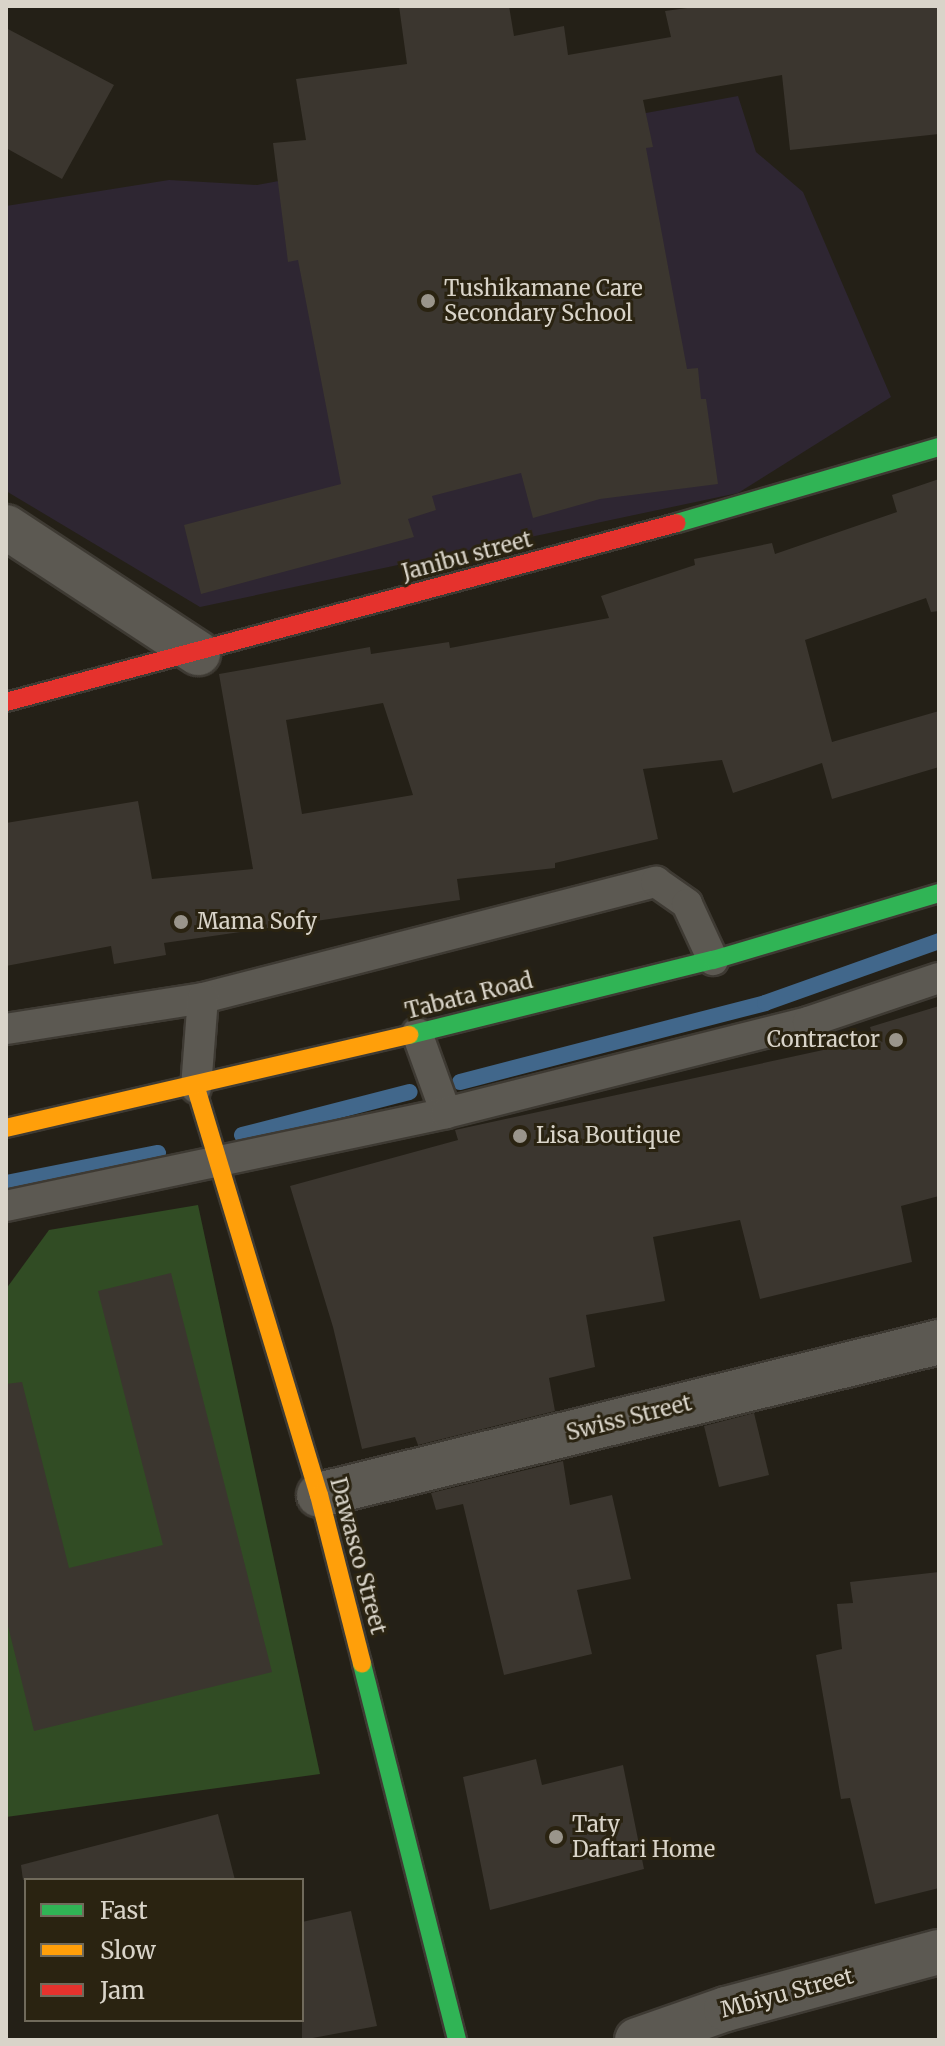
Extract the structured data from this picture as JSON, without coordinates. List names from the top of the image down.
{
  "streets": {
    "street": [
      "Janibu street",
      "Tabata Road",
      "Swiss Street",
      "Dawasco Street",
      "Mbiyu Street"
    ]
  },
  "crossings": [
    ["Tabata Road", "Dawasco Street"],
    ["Swiss Street", "Dawasco Street"]
  ],
  "places": [
    "Tushikamane Care Secondary School",
    "Mama Sofy",
    "Contractor",
    "Lisa Boutique",
    "Taty Daftari Home"
  ],
  "legend": ["Fast", "Slow", "Jam"]
}
